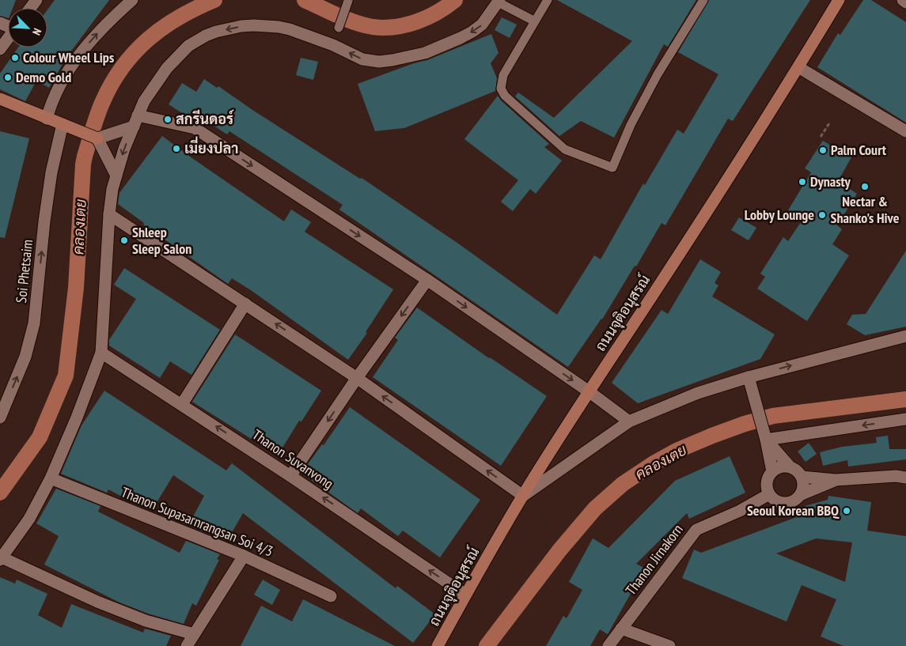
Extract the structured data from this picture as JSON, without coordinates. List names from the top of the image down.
{
  "streets": {
    "street": [
      "Soi Phetsaim",
      "ถนนจุติอนุสรณ์",
      "Thanon Suvanvong",
      "Thanon Supasarnrangsan Soi 4/3",
      "Thanon Jirnakorn"
    ]
  },
  "crossings": [
    ["ถนนจุติอนุสรณ์", "Thanon Suvanvong"]
  ],
  "one_way": ["Thanon Suvanvong"],
  "water": ["คลองเตย"],
  "places": [
    "Colour Wheel Lips",
    "Demo Gold",
    "สกรีนดอร์",
    "เมี่ยงปลา",
    "Palm Court",
    "Dynasty",
    "Nectar & Shanko's Hive",
    "Lobby Lounge",
    "Shleep Sleep Salon",
    "Seoul Korean BBQ"
  ],
  "north": "bottom right"
}
